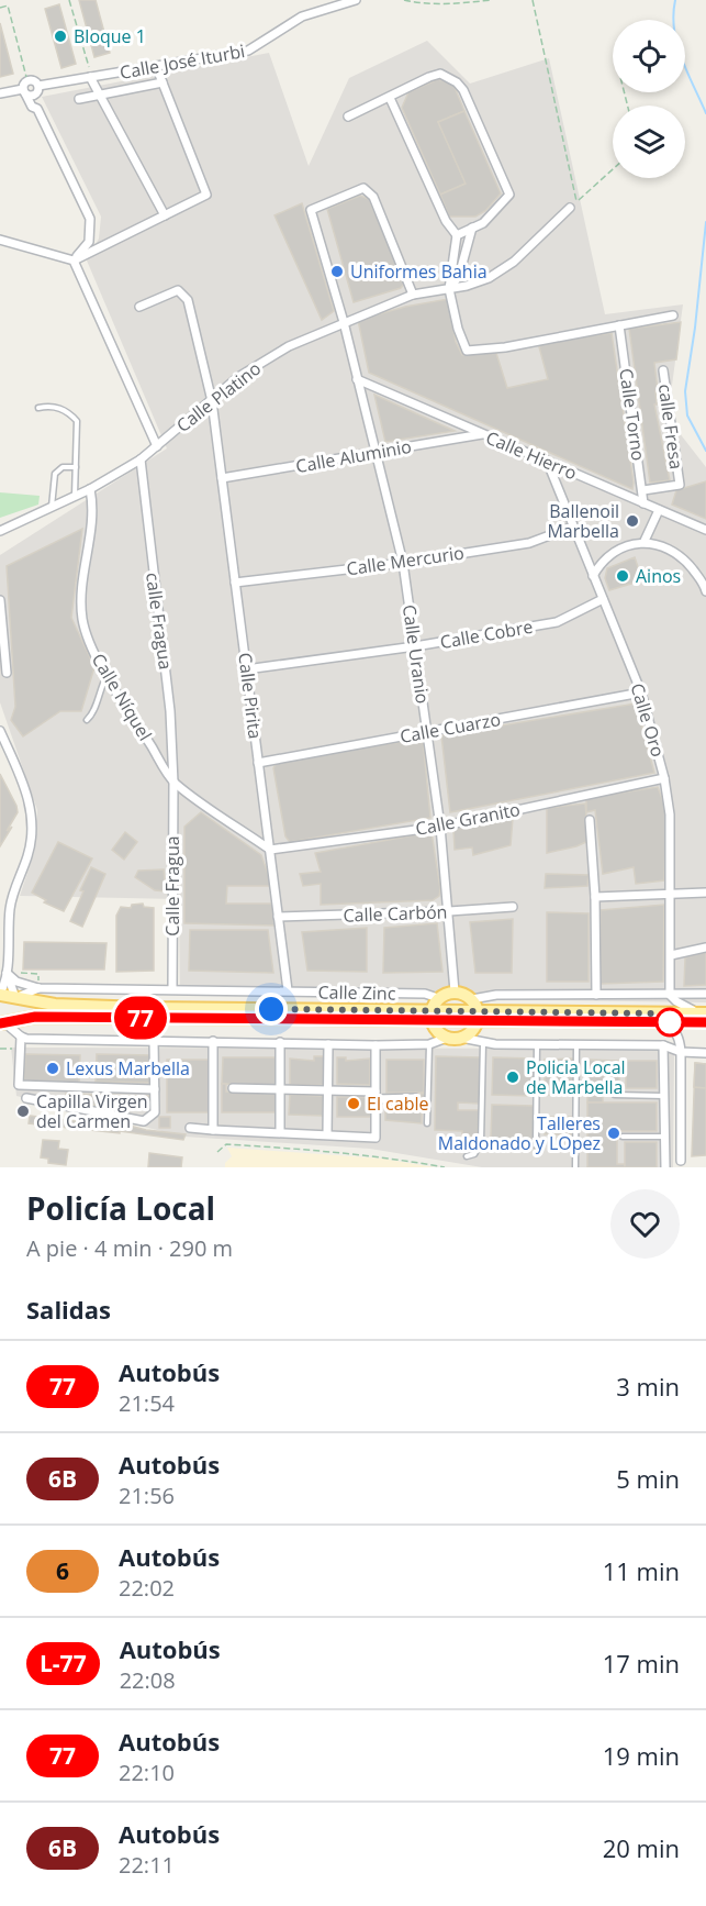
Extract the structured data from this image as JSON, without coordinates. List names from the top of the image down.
{
  "streets": {
    "street": [
      "Calle José Iturbi",
      "Calle Platino",
      "Calle Torno",
      "calle Fresa",
      "Calle Hierro",
      "Calle Aluminio",
      "Calle Mercurio",
      "calle Fragua",
      "Calle Cobre",
      "Calle Uranio",
      "Calle Pirita",
      "Calle Níquel",
      "Calle Oro",
      "Calle Cuarzo",
      "Calle Granito",
      "Calle Fragua",
      "Calle Carbón",
      "Calle Zinc"
    ]
  },
  "crossings": [
    ["Calle Platino", "calle Fragua"],
    ["Calle Platino", "Calle Uranio"],
    ["Calle Platino", "Calle Pirita"],
    ["Calle Platino", "Calle Níquel"],
    ["Calle Torno", "calle Fresa"],
    ["Calle Torno", "Calle Hierro"],
    ["Calle Hierro", "Calle Aluminio"],
    ["Calle Hierro", "Calle Uranio"],
    ["Calle Hierro", "Calle Oro"],
    ["Calle Aluminio", "Calle Uranio"],
    ["Calle Aluminio", "Calle Pirita"],
    ["Calle Mercurio", "Calle Uranio"],
    ["Calle Mercurio", "Calle Pirita"],
    ["Calle Mercurio", "Calle Oro"],
    ["calle Fragua", "Calle Níquel"],
    ["calle Fragua", "Calle Fragua"],
    ["Calle Cobre", "Calle Uranio"],
    ["Calle Cobre", "Calle Pirita"],
    ["Calle Cobre", "Calle Oro"],
    ["Calle Uranio", "Calle Cuarzo"],
    ["Calle Uranio", "Calle Granito"],
    ["Calle Uranio", "Calle Carbón"],
    ["Calle Pirita", "Calle Níquel"],
    ["Calle Pirita", "Calle Cuarzo"],
    ["Calle Pirita", "Calle Granito"],
    ["Calle Pirita", "Calle Carbón"],
    ["Calle Pirita", "Calle Zinc"],
    ["Calle Níquel", "Calle Granito"],
    ["Calle Níquel", "Calle Fragua"],
    ["Calle Oro", "Calle Cuarzo"],
    ["Calle Oro", "Calle Granito"],
    ["Calle Fragua", "Calle Zinc"]
  ],
  "places": [
    "Bloque 1",
    "Uniformes Bahia",
    "Ballenoil Marbella",
    "Ainos",
    "Lexus Marbella",
    "Policia Local de Marbella",
    "El cable",
    "Capilla Virgen del Carmen",
    "Talleres Maldonado y LOpez"
  ],
  "lines": ["bus line 77"],
  "page": {
    "on_map": "77",
    "heading": [
      ["Policía Local", "A pie · 4 min · 290 m"],
      "Salidas"
    ],
    "list": [
      {
        "mark": "77",
        "name": "Autobús",
        "note": "21:54",
        "value": "3 min"
      },
      {
        "mark": "6B",
        "name": "Autobús",
        "note": "21:56",
        "value": "5 min"
      },
      {
        "mark": "6",
        "name": "Autobús",
        "note": "22:02",
        "value": "11 min"
      },
      {
        "mark": "L-77",
        "name": "Autobús",
        "note": "22:08",
        "value": "17 min"
      },
      {
        "mark": "77",
        "name": "Autobús",
        "note": "22:10",
        "value": "19 min"
      },
      {
        "mark": "6B",
        "name": "Autobús",
        "note": "22:11",
        "value": "20 min"
      }
    ]
  }
}
